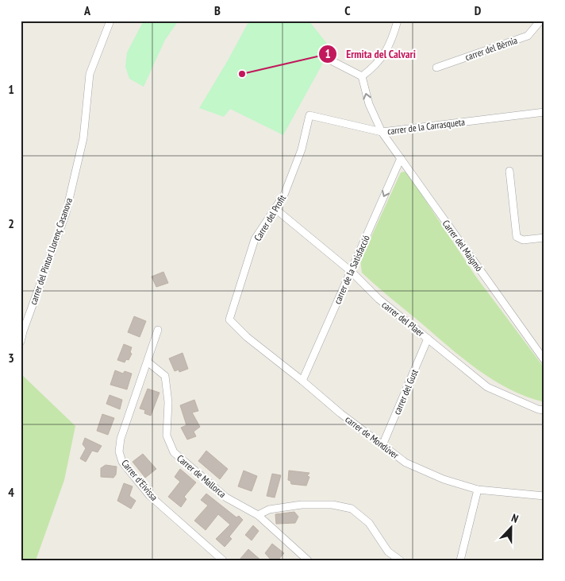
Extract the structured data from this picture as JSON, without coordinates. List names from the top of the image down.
{
  "streets": {
    "street": [
      "carrer del Bèrnia",
      "carrer de la Carrasqueta",
      "Carrer del Profit",
      "Carrer del Maigmó",
      "carrer del Pintor Llorenç Casanova",
      "carrer de la Satisfacció",
      "carrer del Plaer",
      "carrer del Gust",
      "carrer de Mondúver",
      "Carrer de Mallorca",
      "Carrer d'Eivissa"
    ]
  },
  "crossings": [
    ["carrer de la Carrasqueta", "Carrer del Profit"],
    ["carrer de la Carrasqueta", "Carrer del Maigmó"],
    ["Carrer del Profit", "carrer del Plaer"],
    ["Carrer del Profit", "carrer de Mondúver"],
    ["Carrer del Maigmó", "carrer de la Satisfacció"],
    ["carrer de la Satisfacció", "carrer del Plaer"],
    ["carrer de la Satisfacció", "carrer de Mondúver"],
    ["carrer del Plaer", "carrer del Gust"],
    ["carrer del Gust", "carrer de Mondúver"],
    ["Carrer de Mallorca", "Carrer d'Eivissa"]
  ],
  "one_way": ["carrer de la Satisfacció"],
  "places": ["Ermita del Calvari"],
  "north": "top",
  "grid": {
    "columns": [
      "A",
      "B",
      "C",
      "D"
    ],
    "rows": [
      "1",
      "2",
      "3",
      "4"
    ]
  }
}
